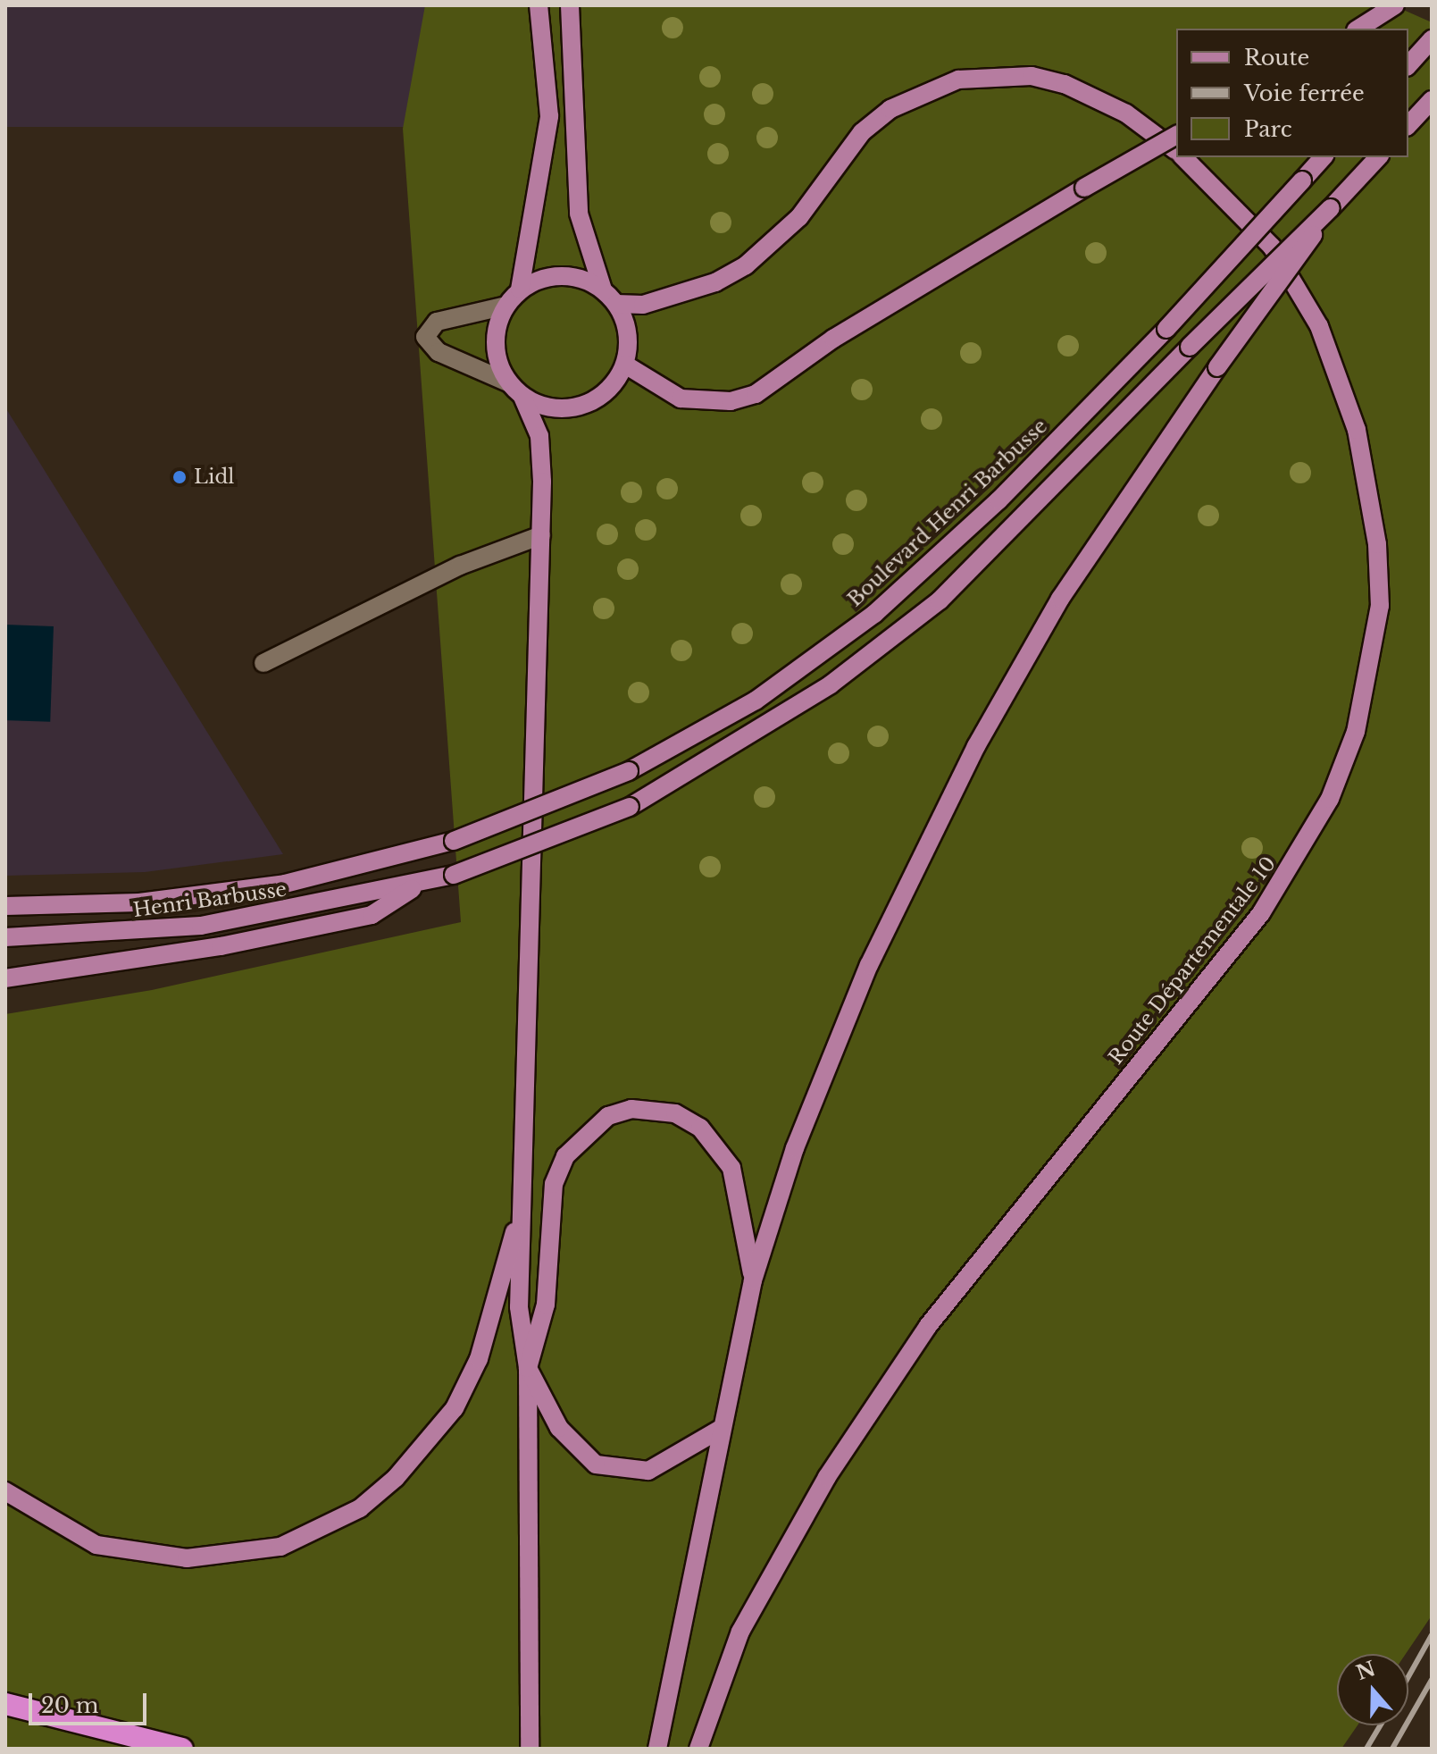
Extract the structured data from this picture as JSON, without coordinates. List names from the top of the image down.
{
  "streets": {
    "main road": ["Boulevard Henri Barbusse", "Henri Barbusse", "Route Départementale 10"]
  },
  "crossings": [
    ["Boulevard Henri Barbusse", "Henri Barbusse"]
  ],
  "places": ["Lidl"],
  "legend": ["Route", "Voie ferrée", "Parc"],
  "scale_bar": "20 m",
  "north": "top"
}
